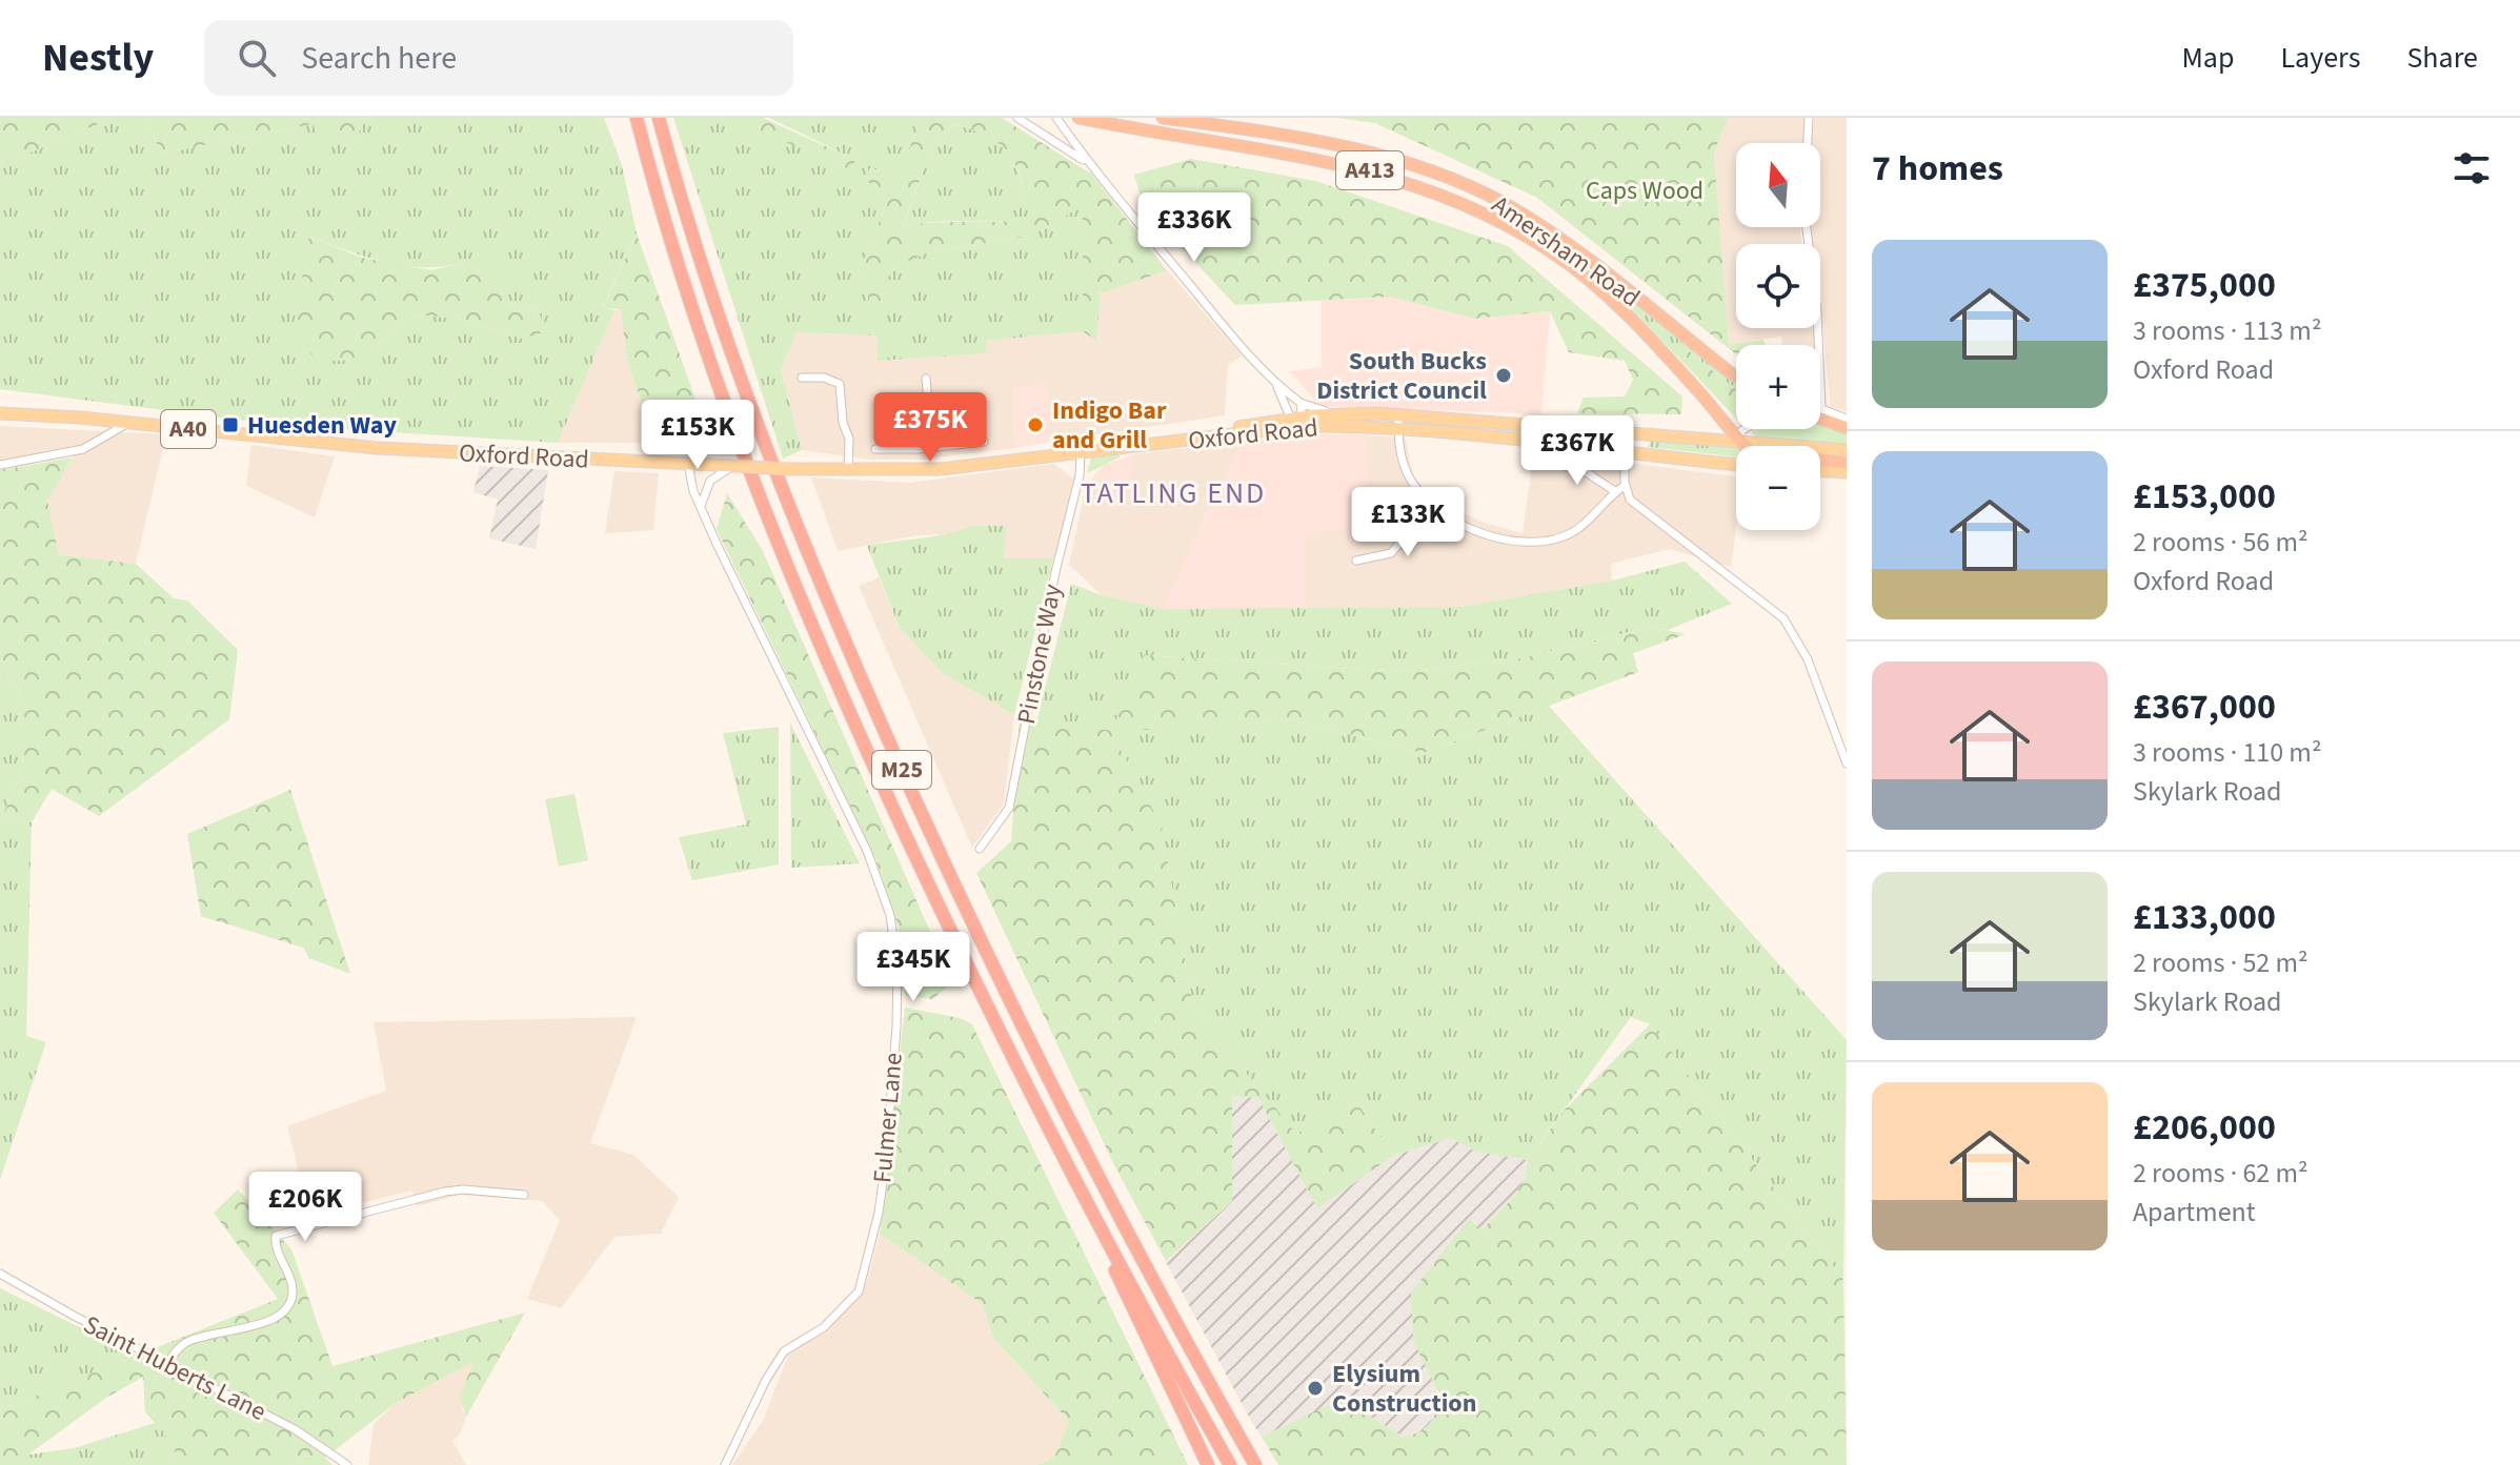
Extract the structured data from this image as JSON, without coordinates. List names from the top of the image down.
{
  "streets": {
    "highway": ["A413", "Amersham Road", "M25"],
    "main road": ["A40", "Oxford Road"],
    "street": ["Pinstone Way", "Fulmer Lane", "Saint Huberts Lane"]
  },
  "crossings": [
    ["A413", "A40"],
    ["A40", "Oxford Road"],
    ["Oxford Road", "Pinstone Way"],
    ["Oxford Road", "Fulmer Lane"]
  ],
  "districts": ["TATLING END"],
  "parks": ["Caps Wood"],
  "places": {
    "other": ["South Bucks District Council", "Indigo Bar and Grill", "Elysium Construction"],
    "transit": ["Huesden Way"]
  },
  "north": "top",
  "page": {
    "header": "Nestly",
    "search": "Search here",
    "nav": ["Map", "Layers", "Share"],
    "heading": "7 homes",
    "map_buttons": ["+", "−"],
    "price": [
      "£336K",
      "£375K",
      "£153K",
      "£367K",
      "£133K",
      "£345K",
      "£206K"
    ],
    "list": [
      {
        "name": "£375,000",
        "note": "3 rooms · 113 m² · Oxford Road"
      },
      {
        "name": "£153,000",
        "note": "2 rooms · 56 m² · Oxford Road"
      },
      {
        "name": "£367,000",
        "note": "3 rooms · 110 m² · Skylark Road"
      },
      {
        "name": "£133,000",
        "note": "2 rooms · 52 m² · Skylark Road"
      },
      {
        "name": "£206,000",
        "note": "2 rooms · 62 m² · Apartment"
      }
    ]
  }
}
